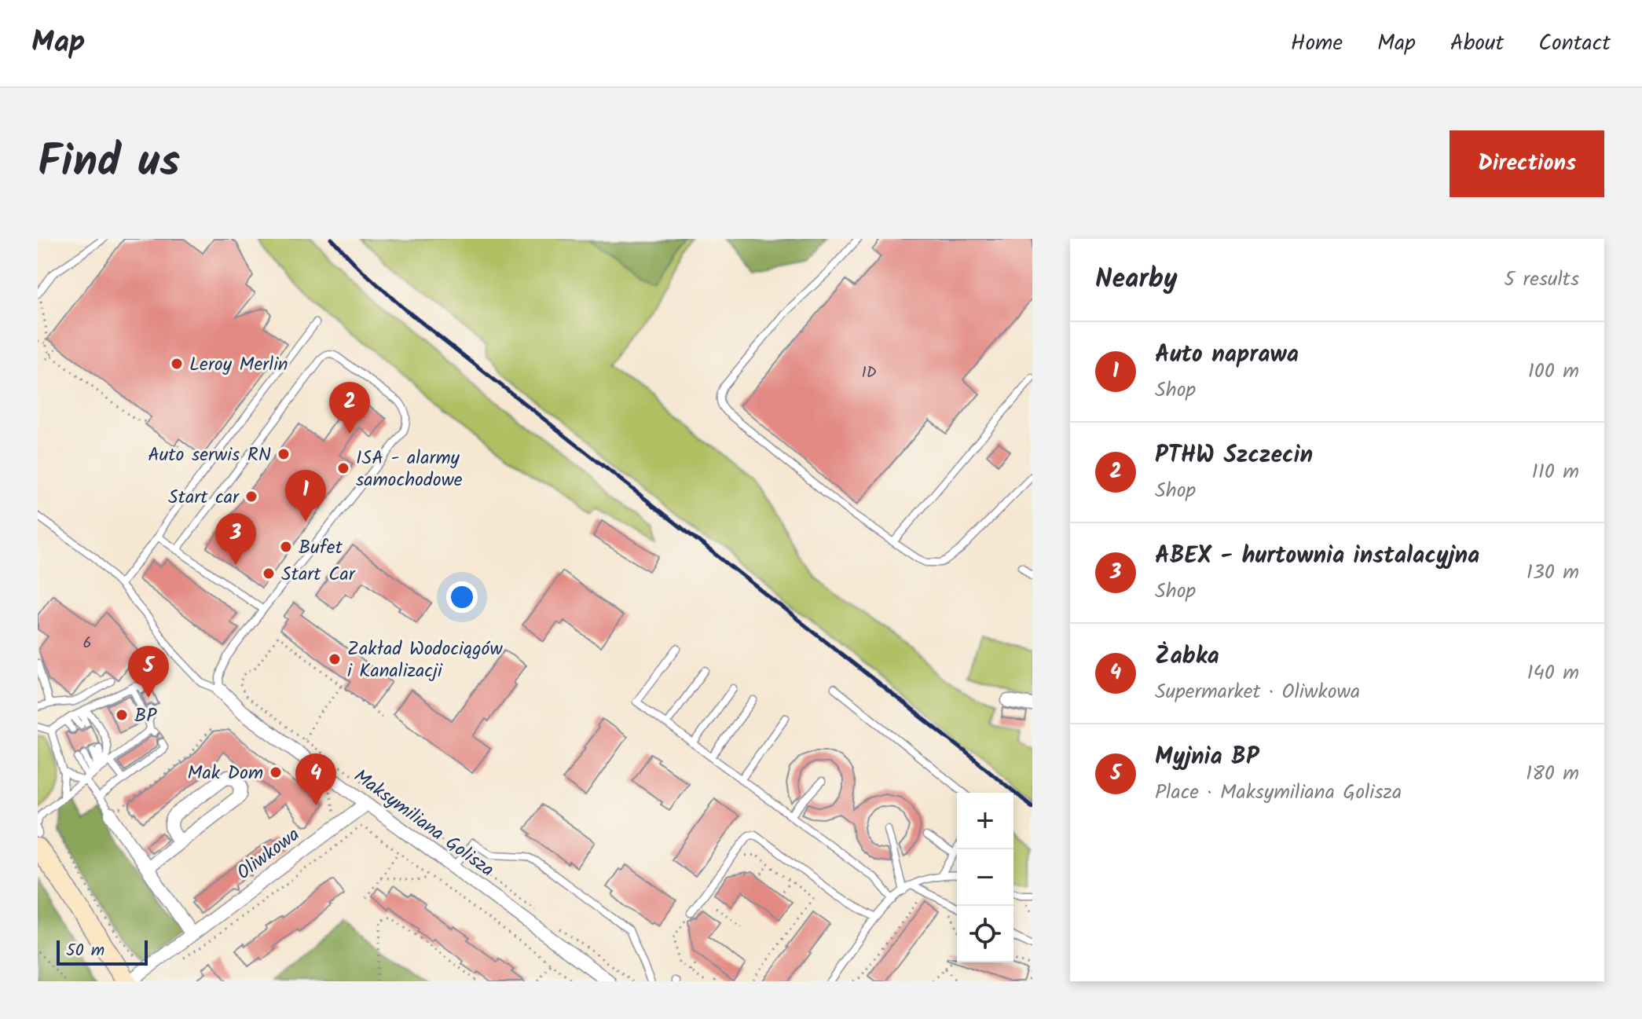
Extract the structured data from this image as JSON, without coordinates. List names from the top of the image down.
{
  "streets": {
    "street": ["Maksymiliana Golisza", "Oliwkowa"]
  },
  "crossings": [
    ["Maksymiliana Golisza", "Oliwkowa"]
  ],
  "places": [
    "Leroy Merlin",
    "Auto serwis RN",
    "ISA - alarmy samochodowe",
    "Start car",
    "Bufet",
    "Start Car",
    "Zakład Wodociągów i Kanalizacji",
    "BP",
    "Mak Dom"
  ],
  "house_numbers": ["1D", "6"],
  "scale_bar": "50 m",
  "page": {
    "header": "Map",
    "nav": [
      "Home",
      "Map",
      "About",
      "Contact"
    ],
    "title": "Find us",
    "buttons": "Directions",
    "heading": ["Nearby", "5 results"],
    "list": [
      {
        "mark": "1",
        "name": "Auto naprawa",
        "note": "Shop",
        "value": "100 m"
      },
      {
        "mark": "2",
        "name": "PTHW Szczecin",
        "note": "Shop",
        "value": "110 m"
      },
      {
        "mark": "3",
        "name": "ABEX - hurtownia instalacyjna",
        "note": "Shop",
        "value": "130 m"
      },
      {
        "mark": "4",
        "name": "Żabka",
        "note": "Supermarket · Oliwkowa",
        "value": "140 m"
      },
      {
        "mark": "5",
        "name": "Myjnia BP",
        "note": "Place · Maksymiliana Golisza",
        "value": "180 m"
      }
    ],
    "pins": [
      "2",
      "1",
      "3",
      "5",
      "4"
    ],
    "map_buttons": ["+", "−"],
    "scale": "50 m"
  }
}
